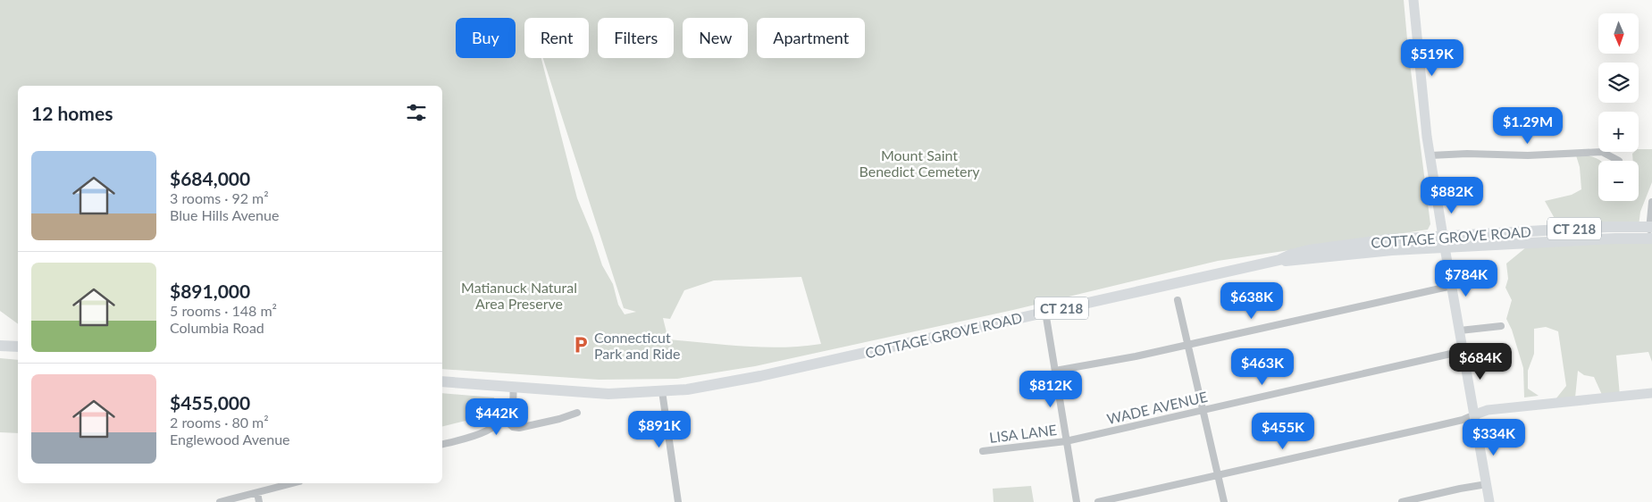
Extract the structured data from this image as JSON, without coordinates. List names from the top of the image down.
{
  "streets": {
    "main road": ["CT 218", "COTTAGE GROVE ROAD"],
    "street": ["WADE AVENUE", "LISA LANE"]
  },
  "crossings": [
    ["CT 218", "COTTAGE GROVE ROAD"],
    ["WADE AVENUE", "LISA LANE"]
  ],
  "parks": ["Mount Saint Benedict Cemetery", "Matianuck Natural Area Preserve"],
  "places": {
    "parking": ["Connecticut Park and Ride"]
  },
  "north": "bottom",
  "page": {
    "map_buttons": ["+", "−"],
    "chip": [
      "Buy",
      "Rent",
      "Filters",
      "New",
      "Apartment"
    ],
    "price": [
      "$519K",
      "$1.29M",
      "$882K",
      "$784K",
      "$638K",
      "$684K",
      "$463K",
      "$812K",
      "$442K",
      "$891K",
      "$455K",
      "$334K"
    ],
    "heading": "12 homes",
    "list": [
      {
        "name": "$684,000",
        "note": "3 rooms · 92 m² · Blue Hills Avenue"
      },
      {
        "name": "$891,000",
        "note": "5 rooms · 148 m² · Columbia Road"
      },
      {
        "name": "$455,000",
        "note": "2 rooms · 80 m² · Englewood Avenue"
      }
    ]
  }
}
